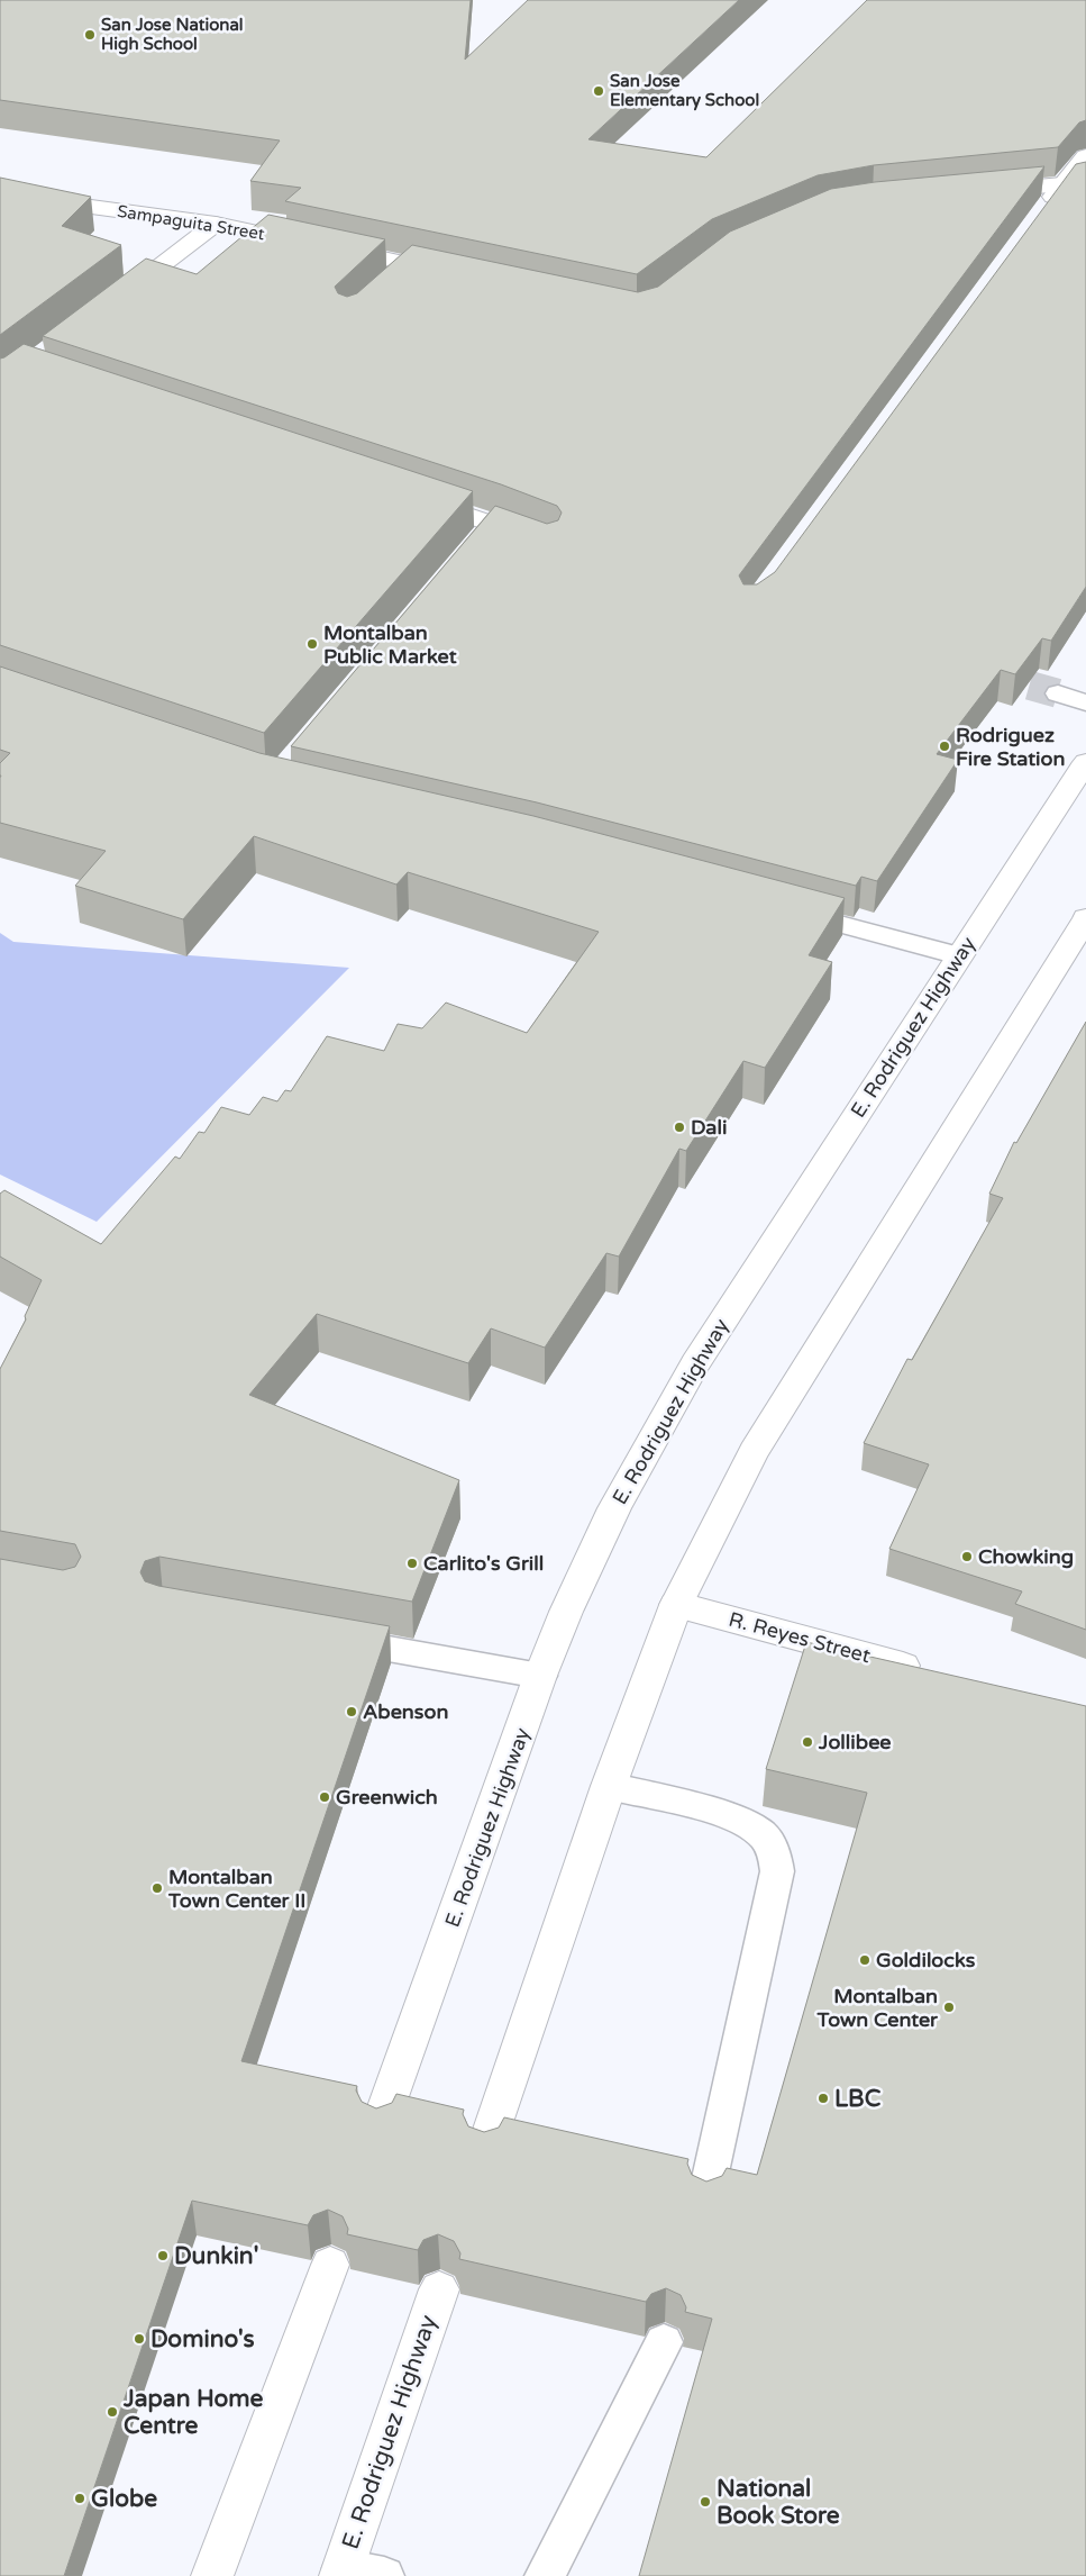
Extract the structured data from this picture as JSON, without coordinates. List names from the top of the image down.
{
  "streets": {
    "main road": ["Sampaguita Street", "E. Rodriguez Highway", "R. Reyes Street"]
  },
  "places": [
    "San Jose National High School",
    "San Jose Elementary School",
    "Montalban Public Market",
    "Rodriguez Fire Station",
    "Dali",
    "Chowking",
    "Carlito's Grill",
    "Abenson",
    "Jollibee",
    "Greenwich",
    "Montalban Town Center II",
    "Goldilocks",
    "Montalban Town Center",
    "LBC",
    "Dunkin'",
    "Domino's",
    "Japan Home Centre",
    "Globe",
    "National Book Store"
  ]
}
